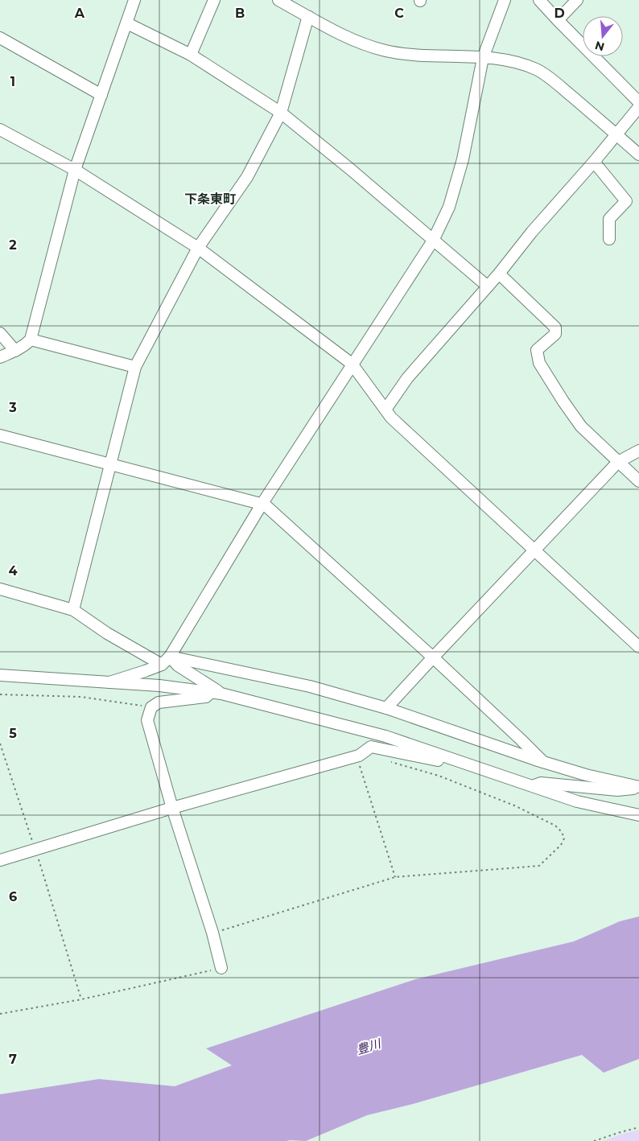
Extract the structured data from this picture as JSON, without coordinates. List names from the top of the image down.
{
  "districts": ["下条東町"],
  "water": ["豊川"],
  "north": "bottom",
  "grid": {
    "columns": [
      "A",
      "B",
      "C",
      "D"
    ],
    "rows": [
      "1",
      "2",
      "3",
      "4",
      "5",
      "6",
      "7"
    ]
  }
}
